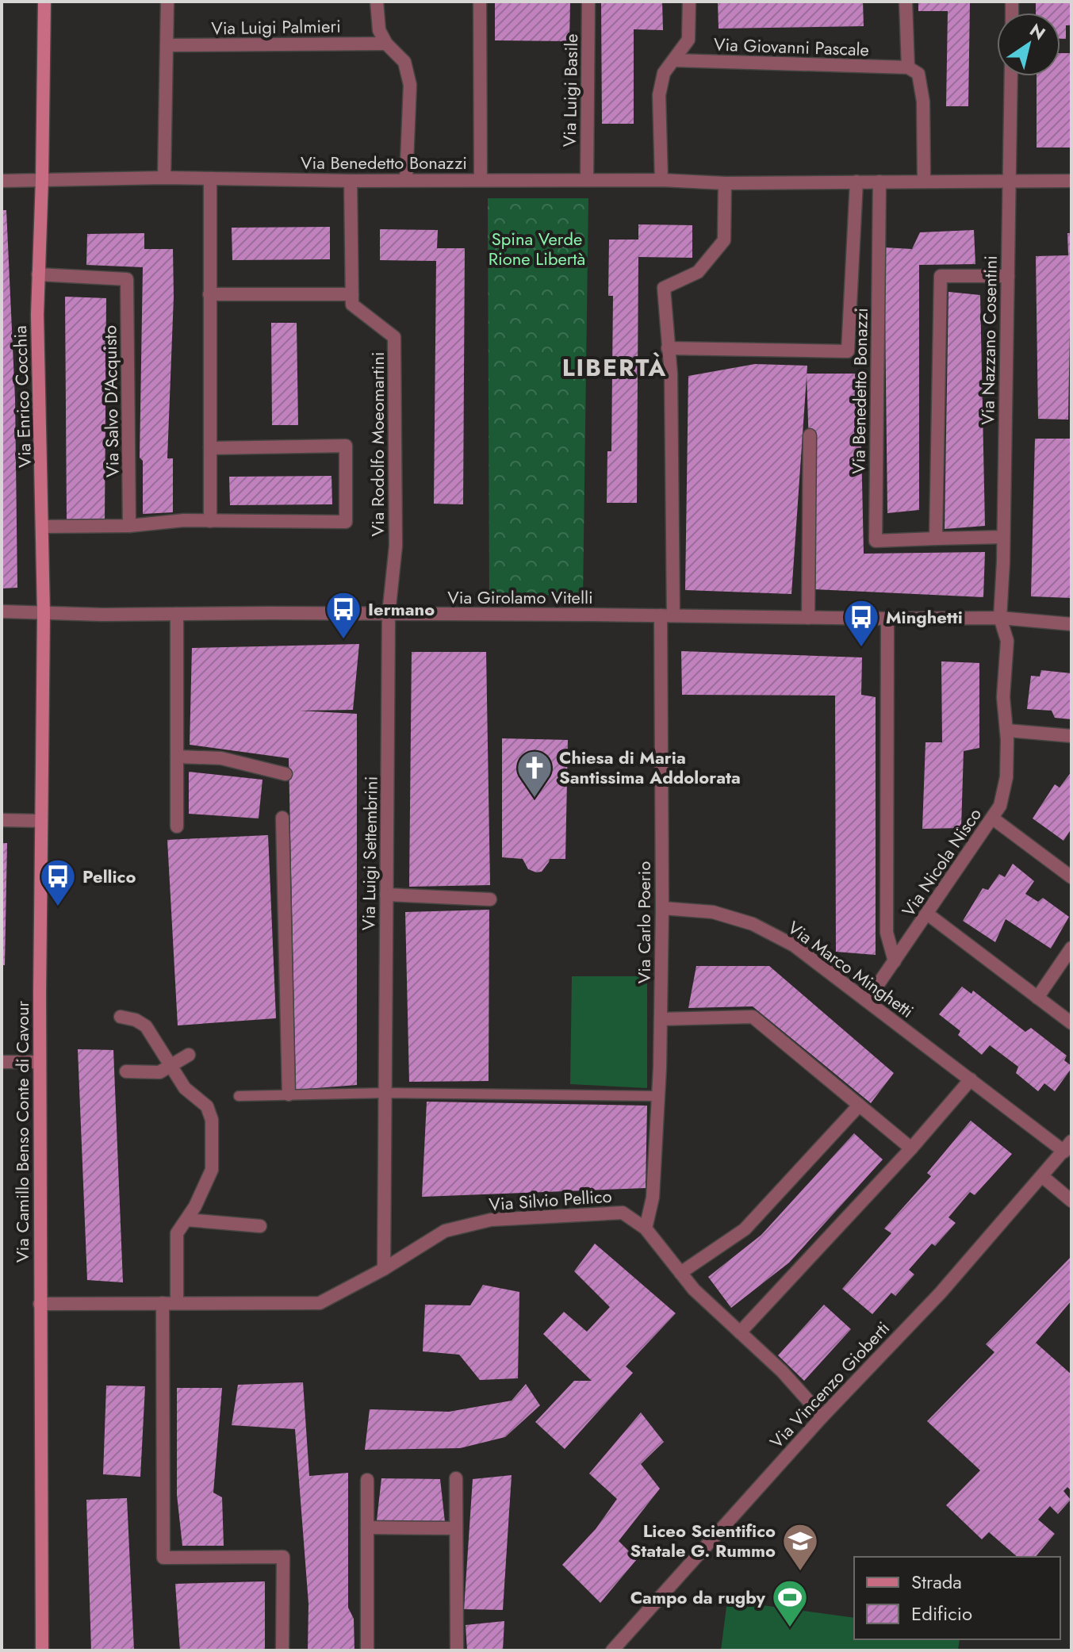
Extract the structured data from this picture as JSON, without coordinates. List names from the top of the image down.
{
  "streets": {
    "main road": ["Via Enrico Cocchia", "Via Camillo Benso Conte di Cavour"],
    "street": [
      "Via Luigi Palmieri",
      "Via Giovanni Pascale",
      "Via Luigi Basile",
      "Via Benedetto Bonazzi",
      "Via Nazzano Cosentini",
      "Via Salvo D'Acquisto",
      "Via Rodolfo Moeomartini",
      "Via Girolamo Vitelli",
      "Via Luigi Settembrini",
      "Via Nicola Nisco",
      "Via Carlo Poerio",
      "Via Marco Minghetti",
      "Via Silvio Pellico",
      "Via Vincenzo Gioberti"
    ]
  },
  "crossings": [
    ["Via Luigi Basile", "Via Benedetto Bonazzi"],
    ["Via Benedetto Bonazzi", "Via Nazzano Cosentini"],
    ["Via Benedetto Bonazzi", "Via Enrico Cocchia"],
    ["Via Nazzano Cosentini", "Via Girolamo Vitelli"],
    ["Via Nazzano Cosentini", "Via Nicola Nisco"],
    ["Via Enrico Cocchia", "Via Salvo D'Acquisto"],
    ["Via Enrico Cocchia", "Via Girolamo Vitelli"],
    ["Via Enrico Cocchia", "Via Camillo Benso Conte di Cavour"],
    ["Via Rodolfo Moeomartini", "Via Girolamo Vitelli"],
    ["Via Rodolfo Moeomartini", "Via Luigi Settembrini"],
    ["Via Girolamo Vitelli", "Via Luigi Settembrini"],
    ["Via Girolamo Vitelli", "Via Nicola Nisco"],
    ["Via Girolamo Vitelli", "Via Carlo Poerio"],
    ["Via Girolamo Vitelli", "Via Camillo Benso Conte di Cavour"],
    ["Via Luigi Settembrini", "Via Silvio Pellico"],
    ["Via Nicola Nisco", "Via Marco Minghetti"],
    ["Via Carlo Poerio", "Via Marco Minghetti"],
    ["Via Carlo Poerio", "Via Silvio Pellico"],
    ["Via Marco Minghetti", "Via Vincenzo Gioberti"],
    ["Via Camillo Benso Conte di Cavour", "Via Silvio Pellico"],
    ["Via Silvio Pellico", "Via Vincenzo Gioberti"]
  ],
  "districts": ["LIBERTÀ"],
  "parks": ["Spina Verde Rione Libertà"],
  "places": {
    "bus stop": ["Iermano", "Minghetti", "Pellico"],
    "church": ["Chiesa di Maria Santissima Addolorata"],
    "school or university": ["Liceo Scientifico Statale G. Rummo"],
    "sports": ["Campo da rugby"]
  },
  "legend": ["Strada", "Edificio"],
  "north": "top right"
}
